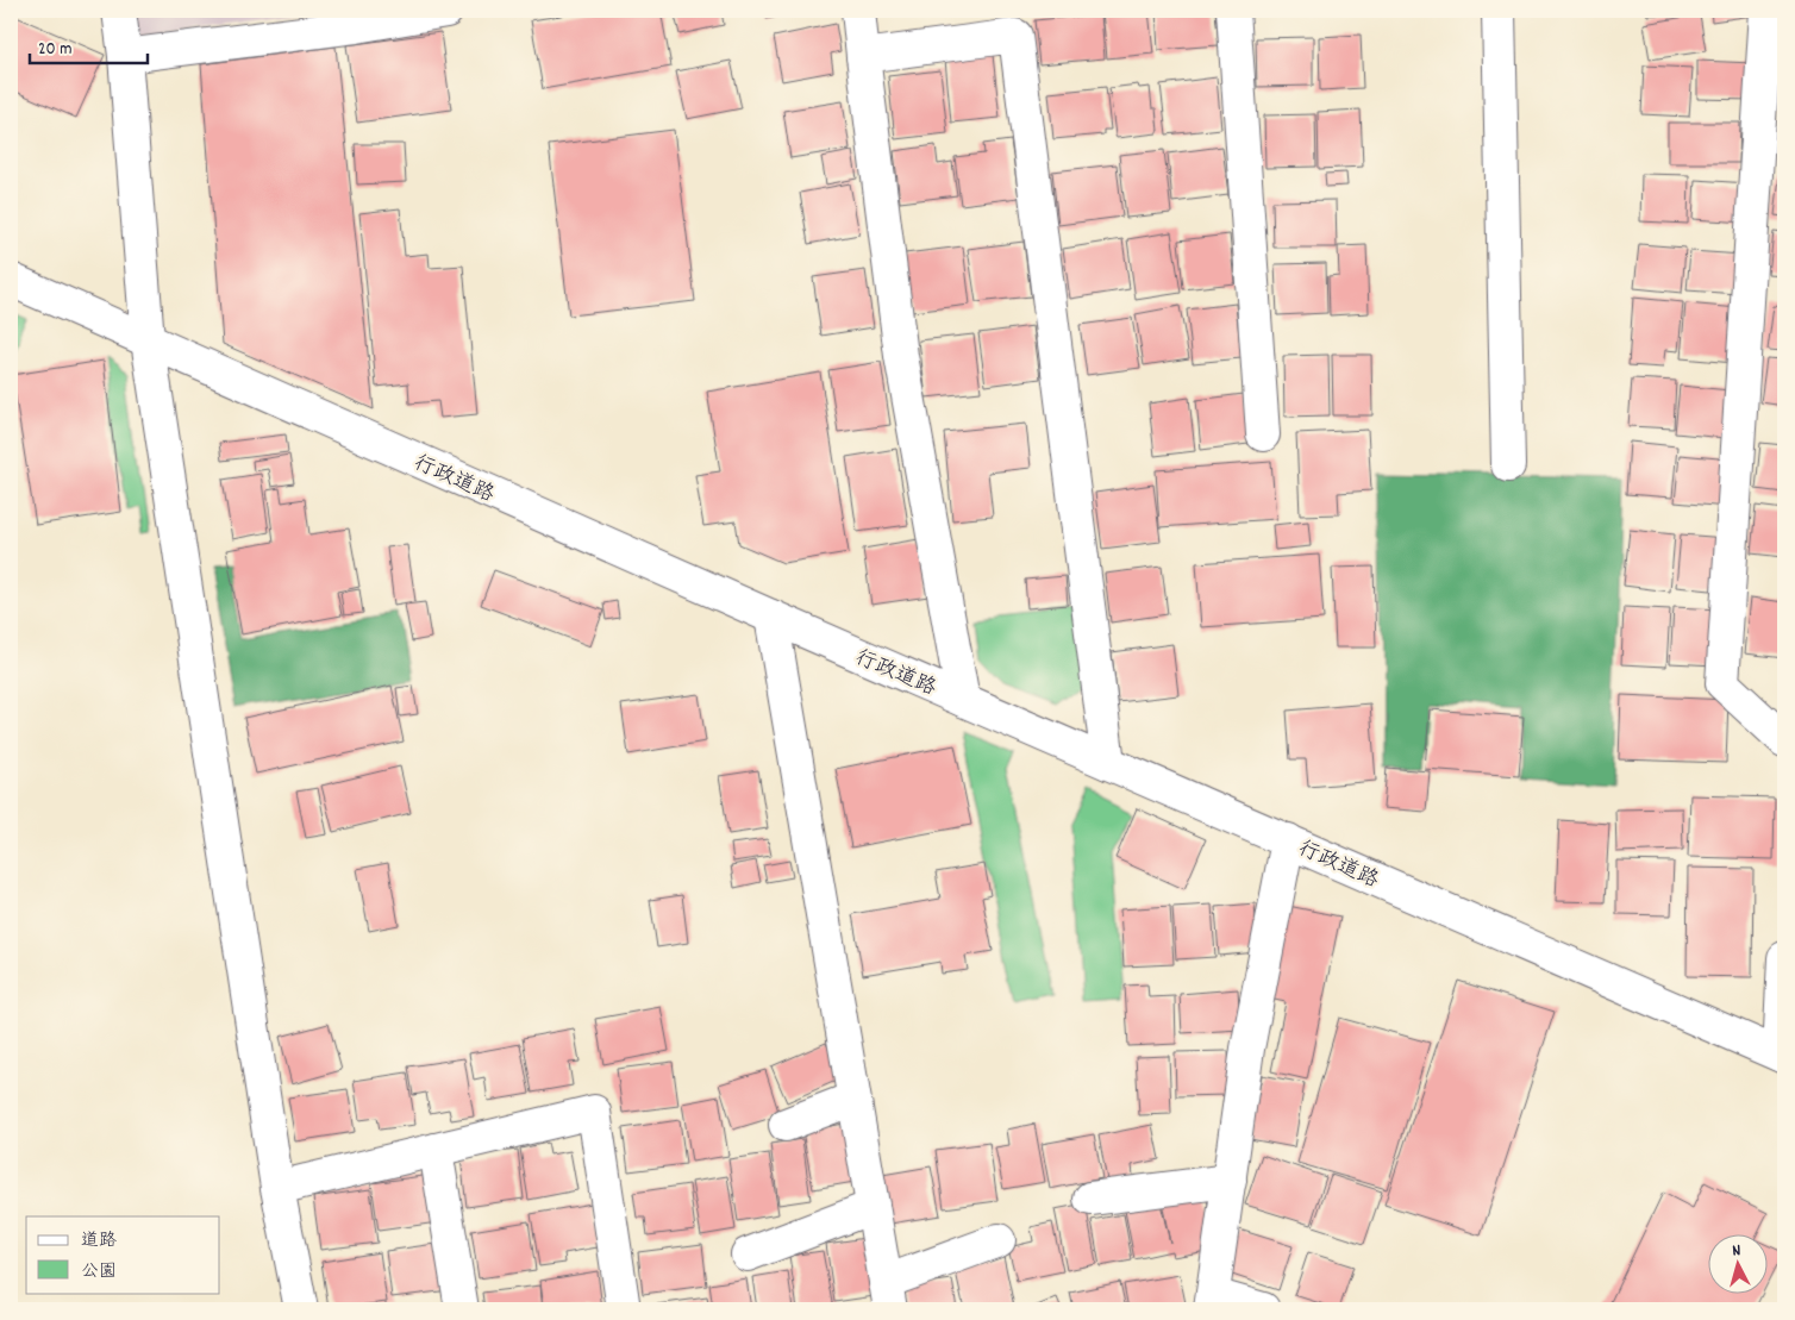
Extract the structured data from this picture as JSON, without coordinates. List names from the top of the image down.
{
  "streets": {
    "main road": ["行政道路"]
  },
  "legend": ["道路", "公園"],
  "scale_bar": "20 m",
  "north": "top"
}
